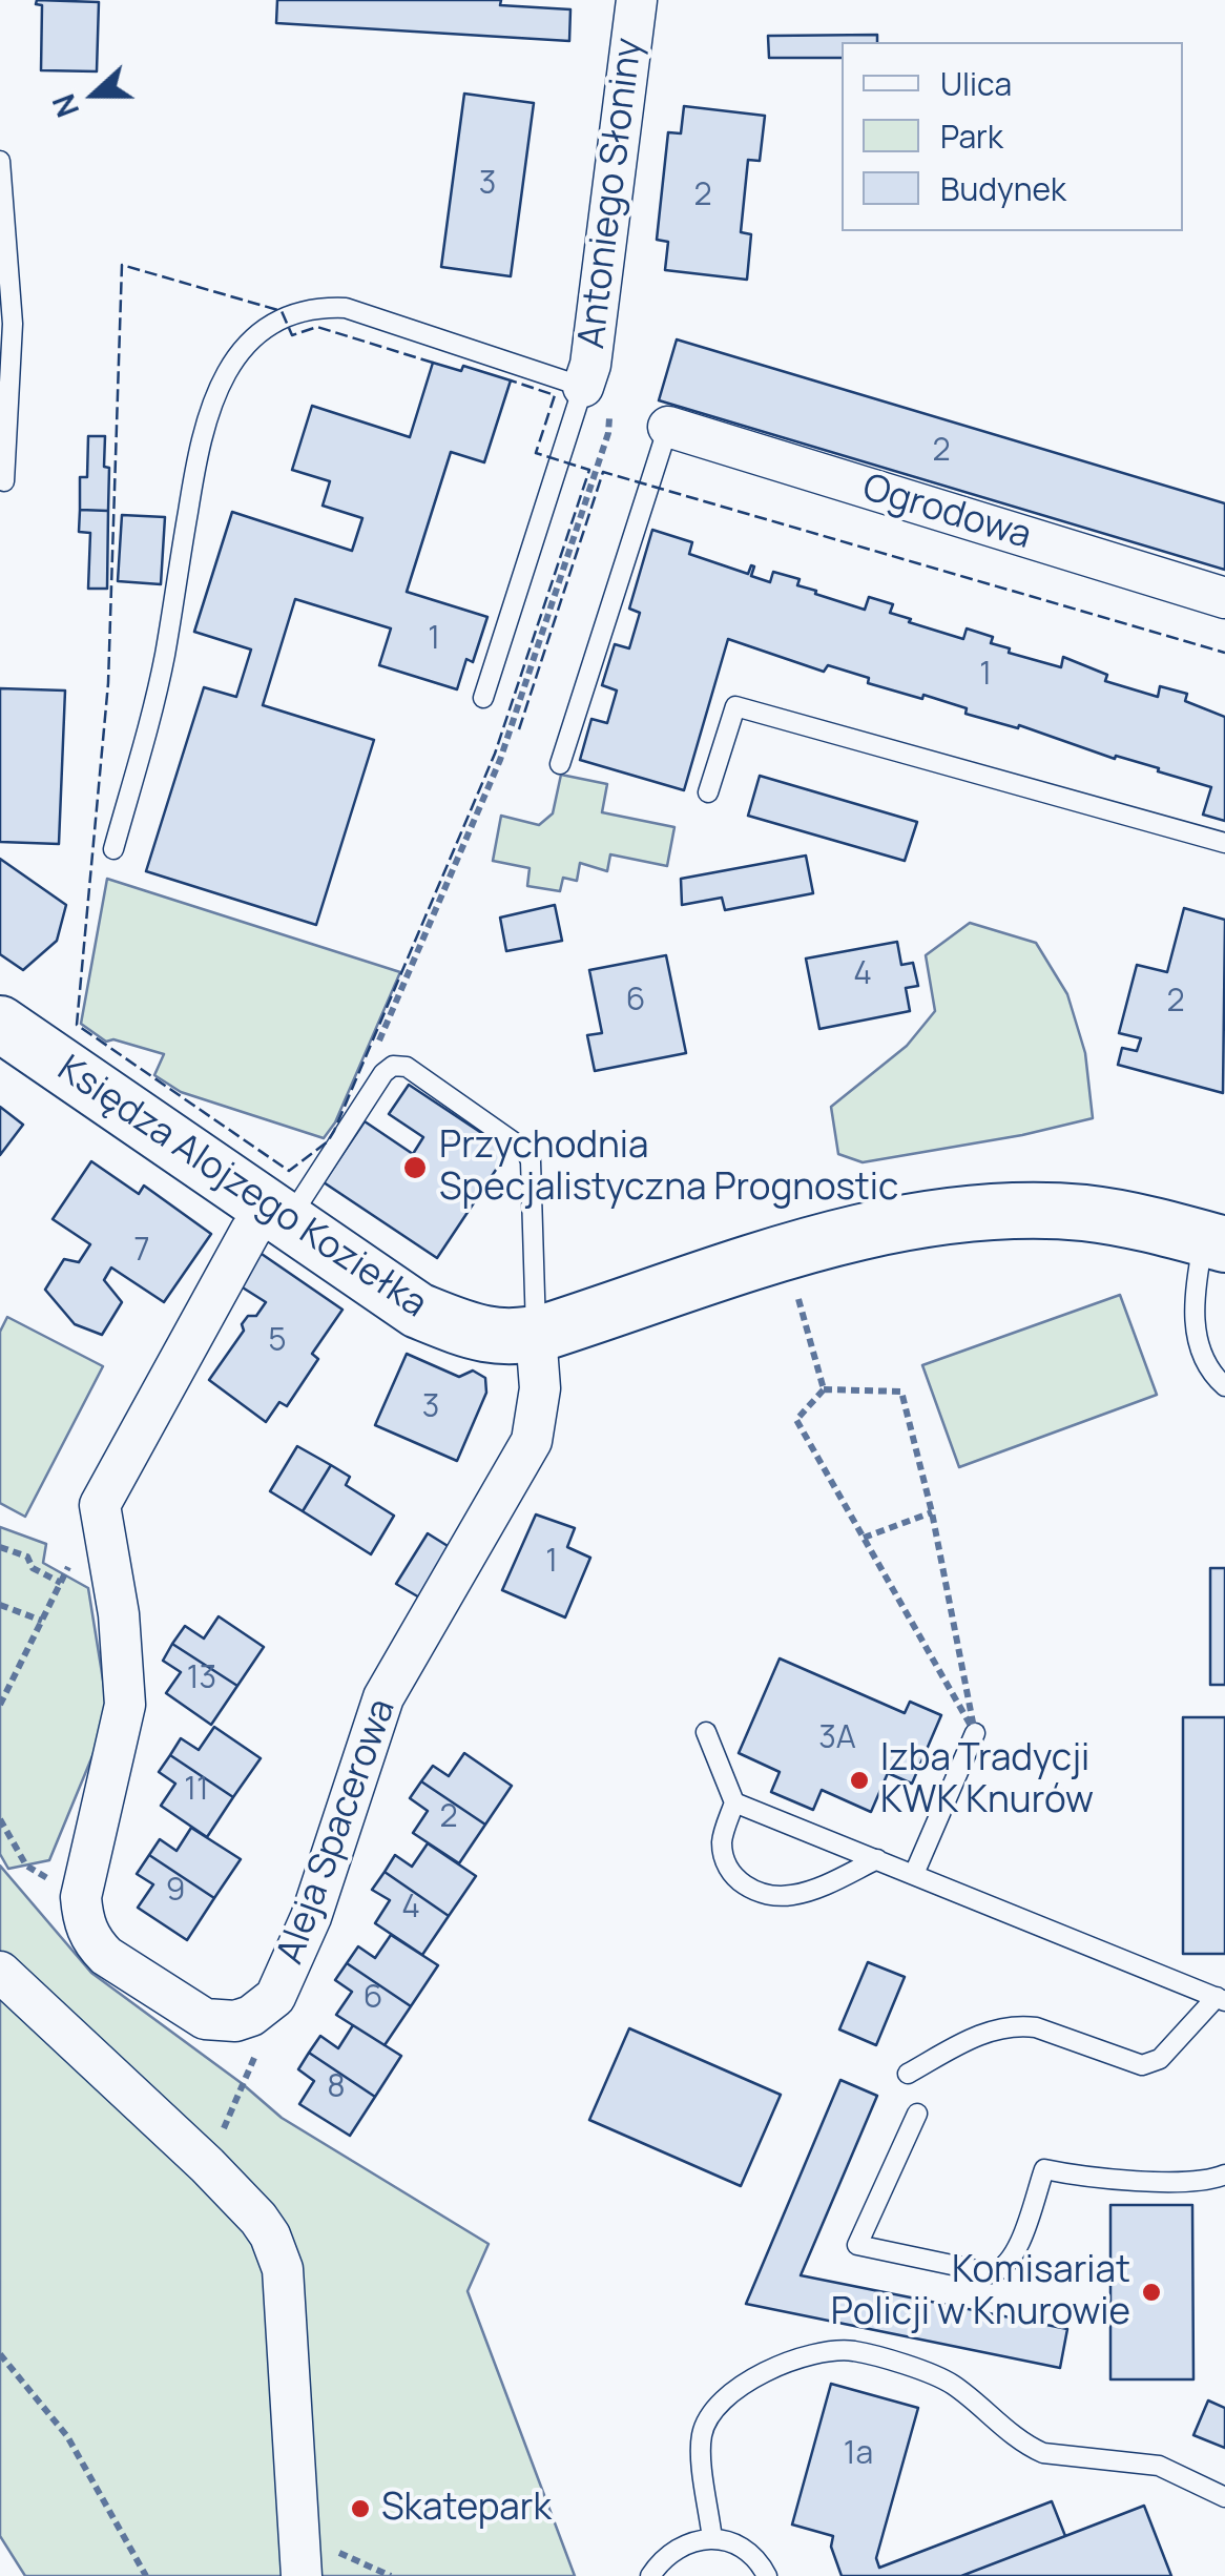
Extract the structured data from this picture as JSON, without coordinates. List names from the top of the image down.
{
  "streets": {
    "street": [
      "Antoniego Słoniny",
      "Ogrodowa",
      "Księdza Alojzego Koziełka",
      "Aleja Spacerowa"
    ]
  },
  "crossings": [
    ["Księdza Alojzego Koziełka", "Aleja Spacerowa"]
  ],
  "places": [
    "Przychodnia Specjalistyczna Prognostic",
    "Izba Tradycji KWK Knurów",
    "Komisariat Policji w Knurowie",
    "Skatepark"
  ],
  "house_numbers": [
    "3",
    "2",
    "2",
    "1",
    "1",
    "4",
    "6",
    "2",
    "7",
    "5",
    "3",
    "1",
    "13",
    "3A",
    "11",
    "2",
    "9",
    "4",
    "6",
    "8",
    "1a"
  ],
  "legend": ["Ulica", "Park", "Budynek"],
  "north": "left"
}
